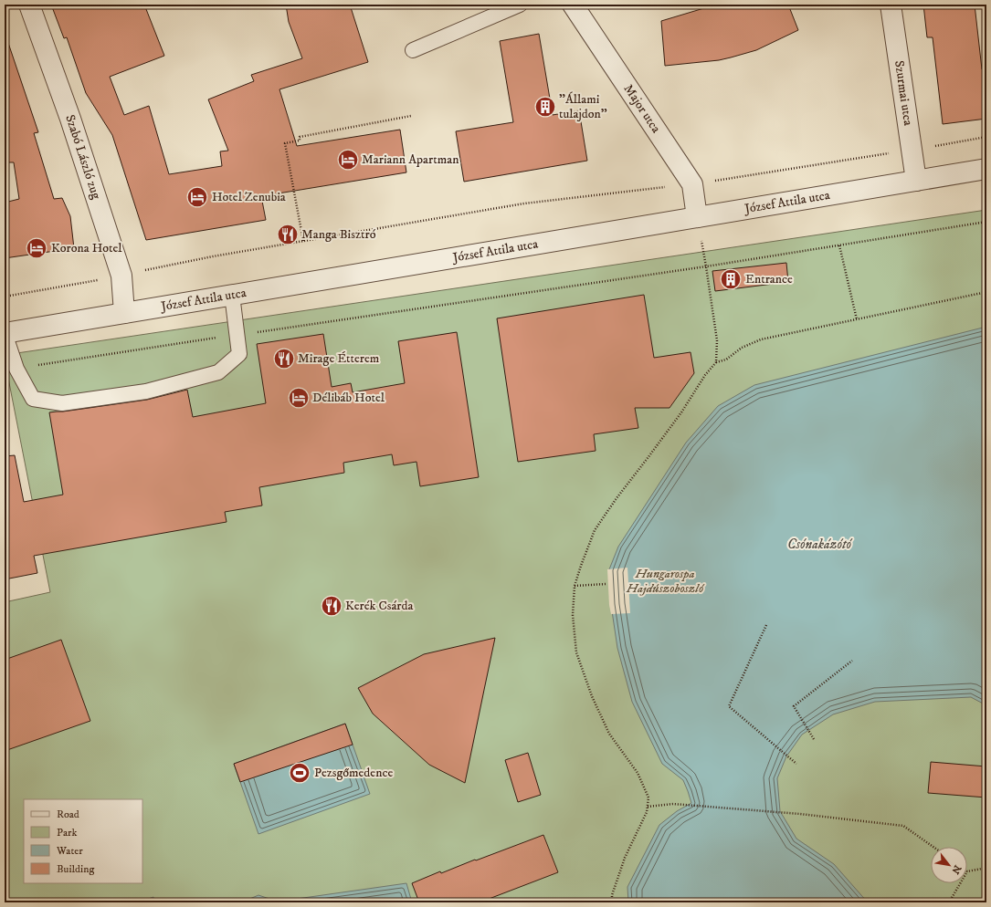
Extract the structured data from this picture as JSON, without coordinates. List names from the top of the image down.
{
  "streets": {
    "street": [
      "Szurmai utca",
      "Major utca",
      "Szabó László zug",
      "József Attila utca"
    ]
  },
  "crossings": [
    ["Szurmai utca", "József Attila utca"],
    ["Major utca", "József Attila utca"],
    ["Szabó László zug", "József Attila utca"]
  ],
  "water": ["Csónakázótó"],
  "parks": ["Hungarospa Hajdúszoboszló"],
  "places": {
    "building": ["\"Állami tulajdon\"", "Entrance"],
    "hotel": [
      "Mariann Apartman",
      "Hotel Zenubia",
      "Korona Hotel",
      "Délibáb Hotel"
    ],
    "restaurant": ["Manga Bisztró", "Mirage Étterem", "Kerék Csárda"],
    "sports": ["Pezsgőmedence"]
  },
  "legend": [
    "Road",
    "Park",
    "Water",
    "Building"
  ],
  "north": "bottom right"
}
